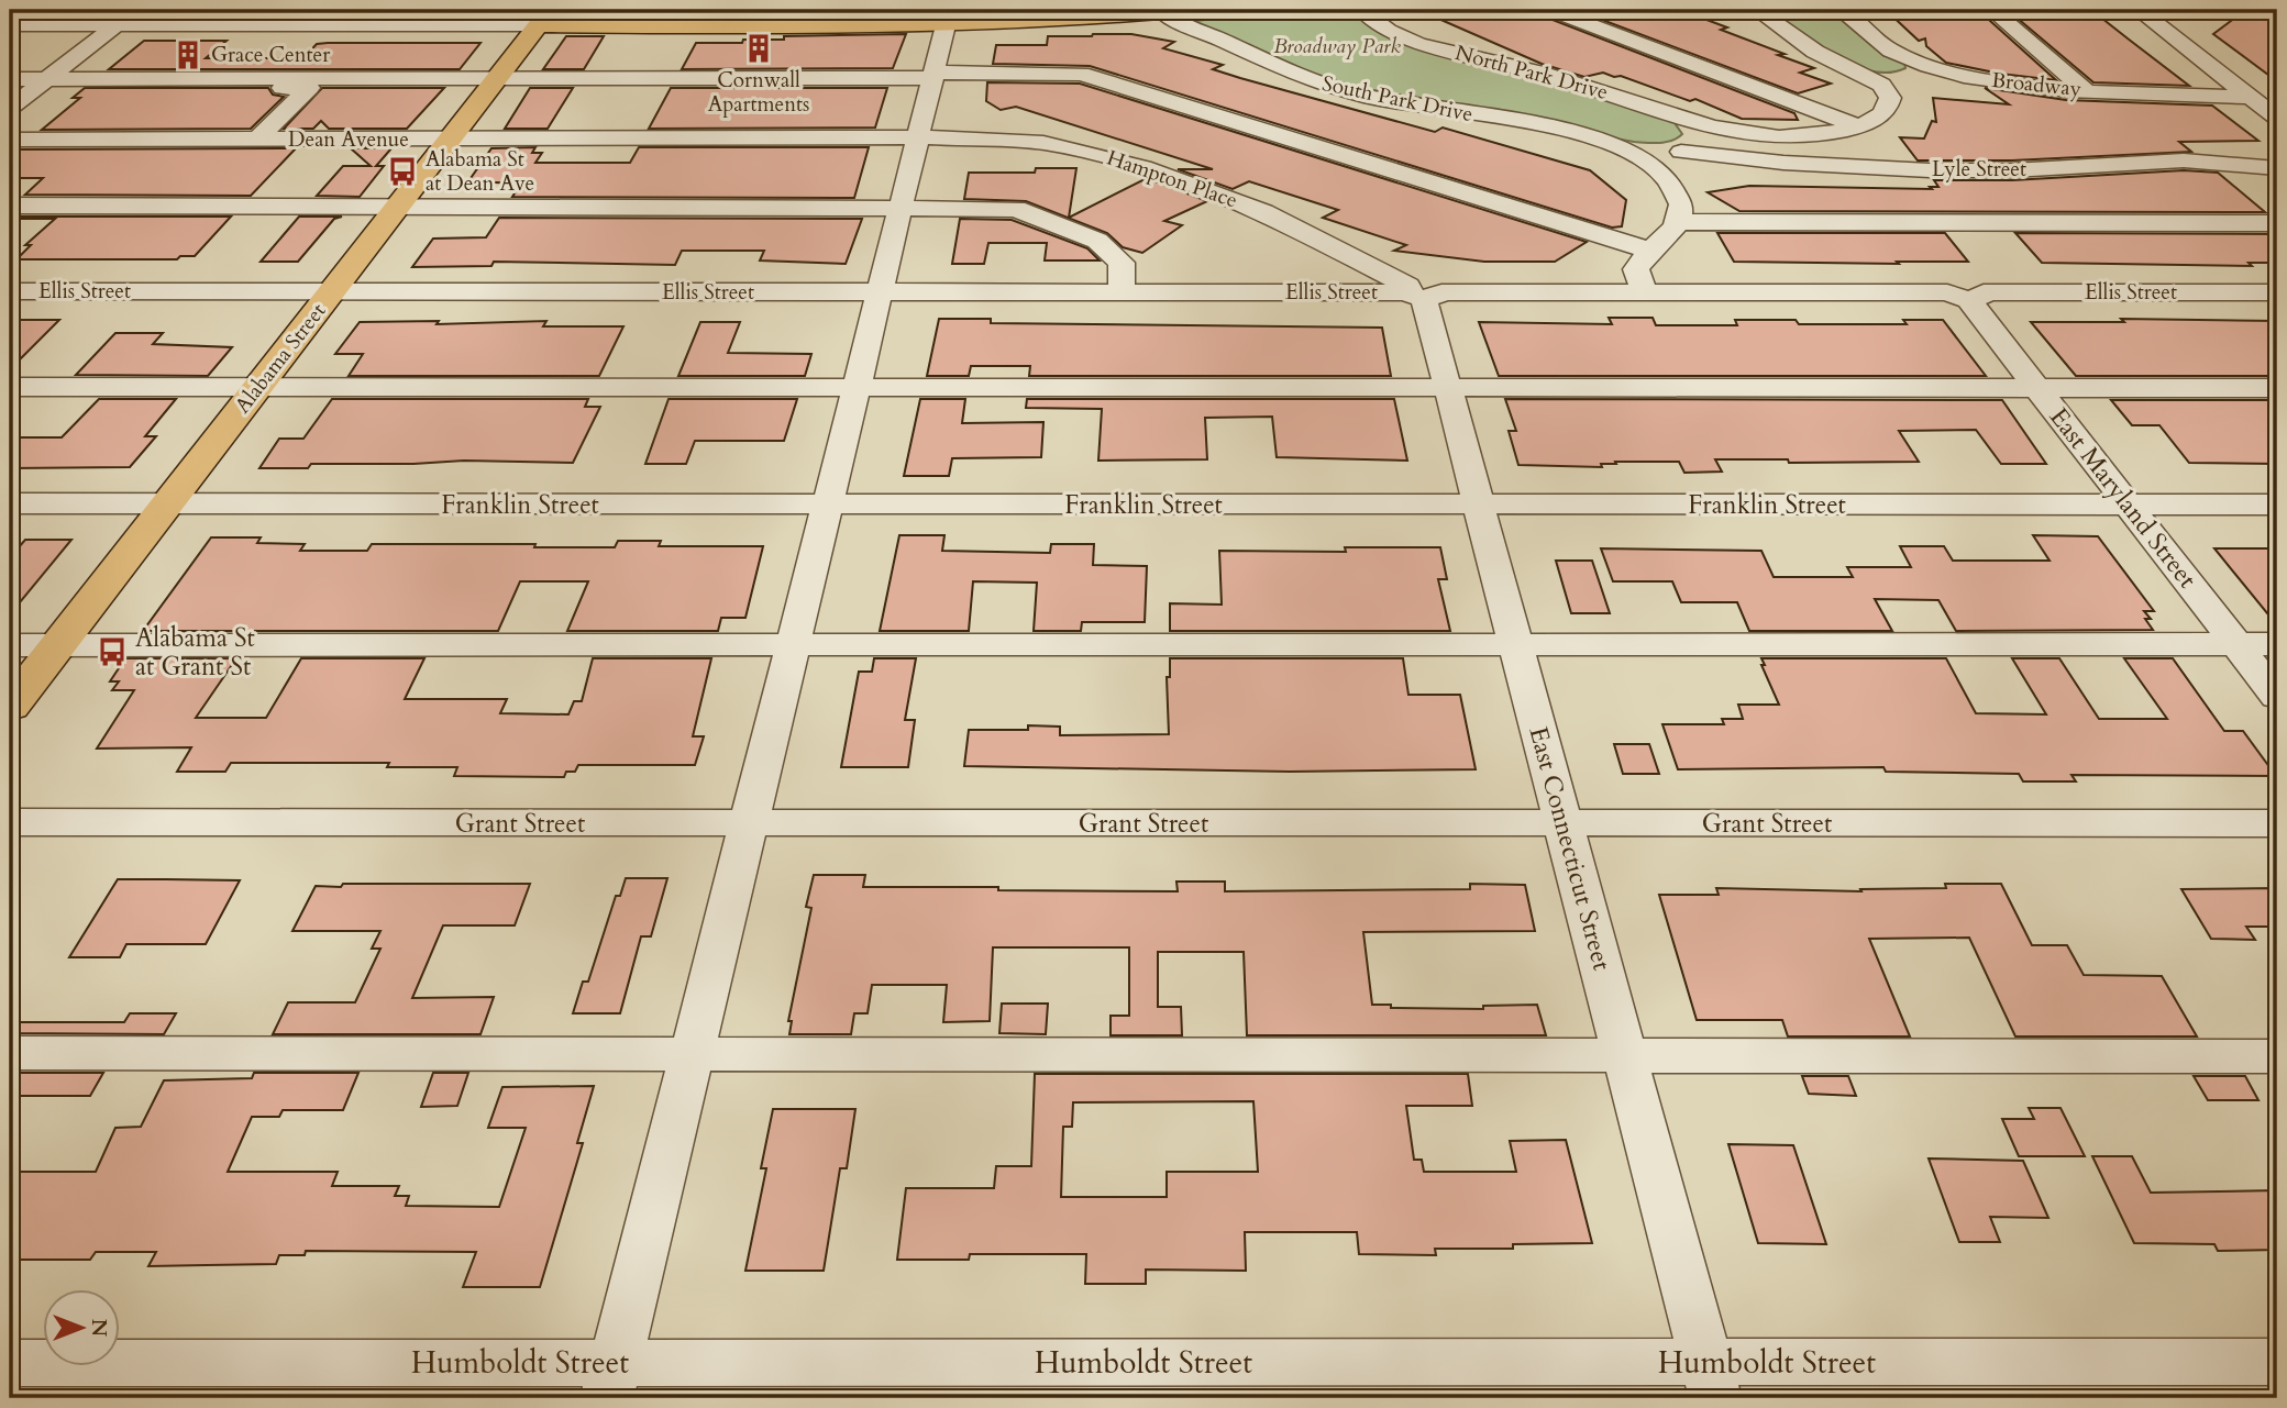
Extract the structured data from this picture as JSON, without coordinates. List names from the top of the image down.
{
  "streets": {
    "main road": ["Alabama Street"],
    "street": [
      "North Park Drive",
      "Broadway",
      "South Park Drive",
      "Dean Avenue",
      "Lyle Street",
      "Hampton Place",
      "Ellis Street",
      "East Maryland Street",
      "Franklin Street",
      "Grant Street",
      "East Connecticut Street",
      "Humboldt Street"
    ]
  },
  "crossings": [
    ["Dean Avenue", "Hampton Place"],
    ["Dean Avenue", "Alabama Street"],
    ["Hampton Place", "Ellis Street"],
    ["Hampton Place", "East Connecticut Street"],
    ["Ellis Street", "Alabama Street"],
    ["Ellis Street", "East Maryland Street"],
    ["Ellis Street", "East Connecticut Street"],
    ["Alabama Street", "Franklin Street"],
    ["East Maryland Street", "Franklin Street"],
    ["Franklin Street", "East Connecticut Street"],
    ["Grant Street", "East Connecticut Street"],
    ["East Connecticut Street", "Humboldt Street"]
  ],
  "parks": ["Broadway Park"],
  "places": {
    "building": ["Cornwall Apartments", "Grace Center"],
    "bus stop": ["Alabama St at Dean Ave", "Alabama St at Grant St"]
  },
  "north": "right"
}
